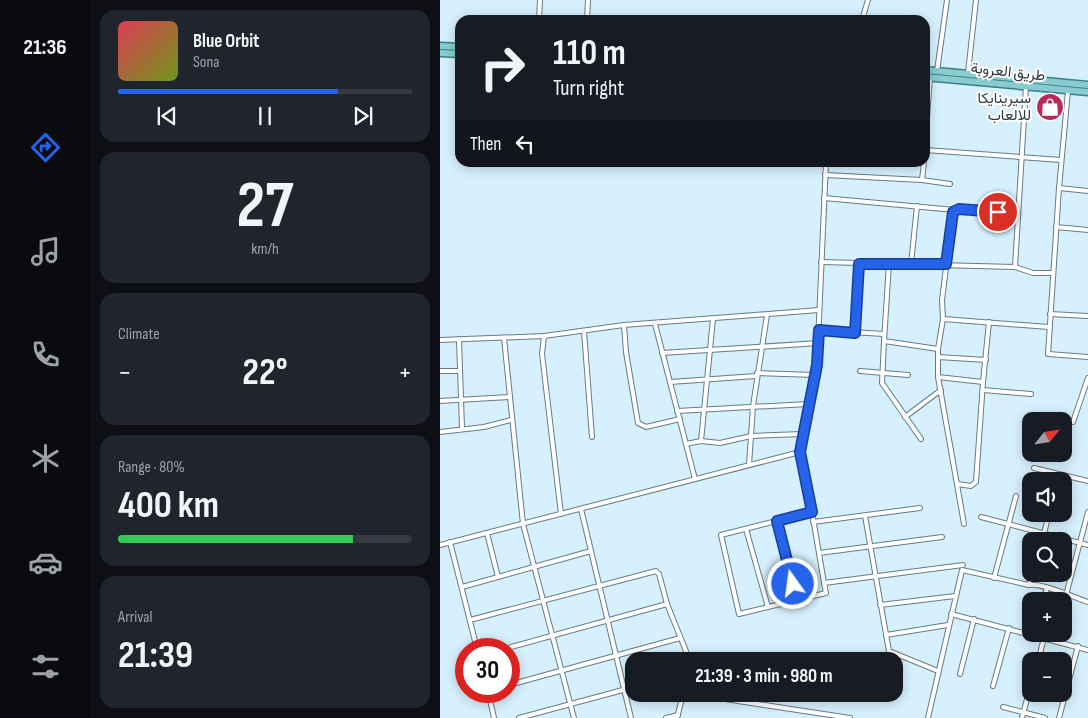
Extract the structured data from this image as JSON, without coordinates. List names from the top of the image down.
{
  "streets": {
    "main road": ["طريق العروبة"]
  },
  "places": {
    "shop": ["سيرينايكا للالعاب"]
  },
  "north": "top right",
  "page": {
    "tabs": "21:36",
    "turn": ["110 m", "Turn right"],
    "song": ["Blue Orbit", "Sona"],
    "then": "Then",
    "tile": [
      ["27", "km/h"],
      "Climate",
      ["Range · 80%", "400 km"],
      ["Arrival", "21:39"]
    ],
    "heat": ["−", "22°", "+"],
    "map_buttons": ["+", "−"],
    "limit": "30",
    "trip": "21:39 · 3 min · 980 m"
  }
}
